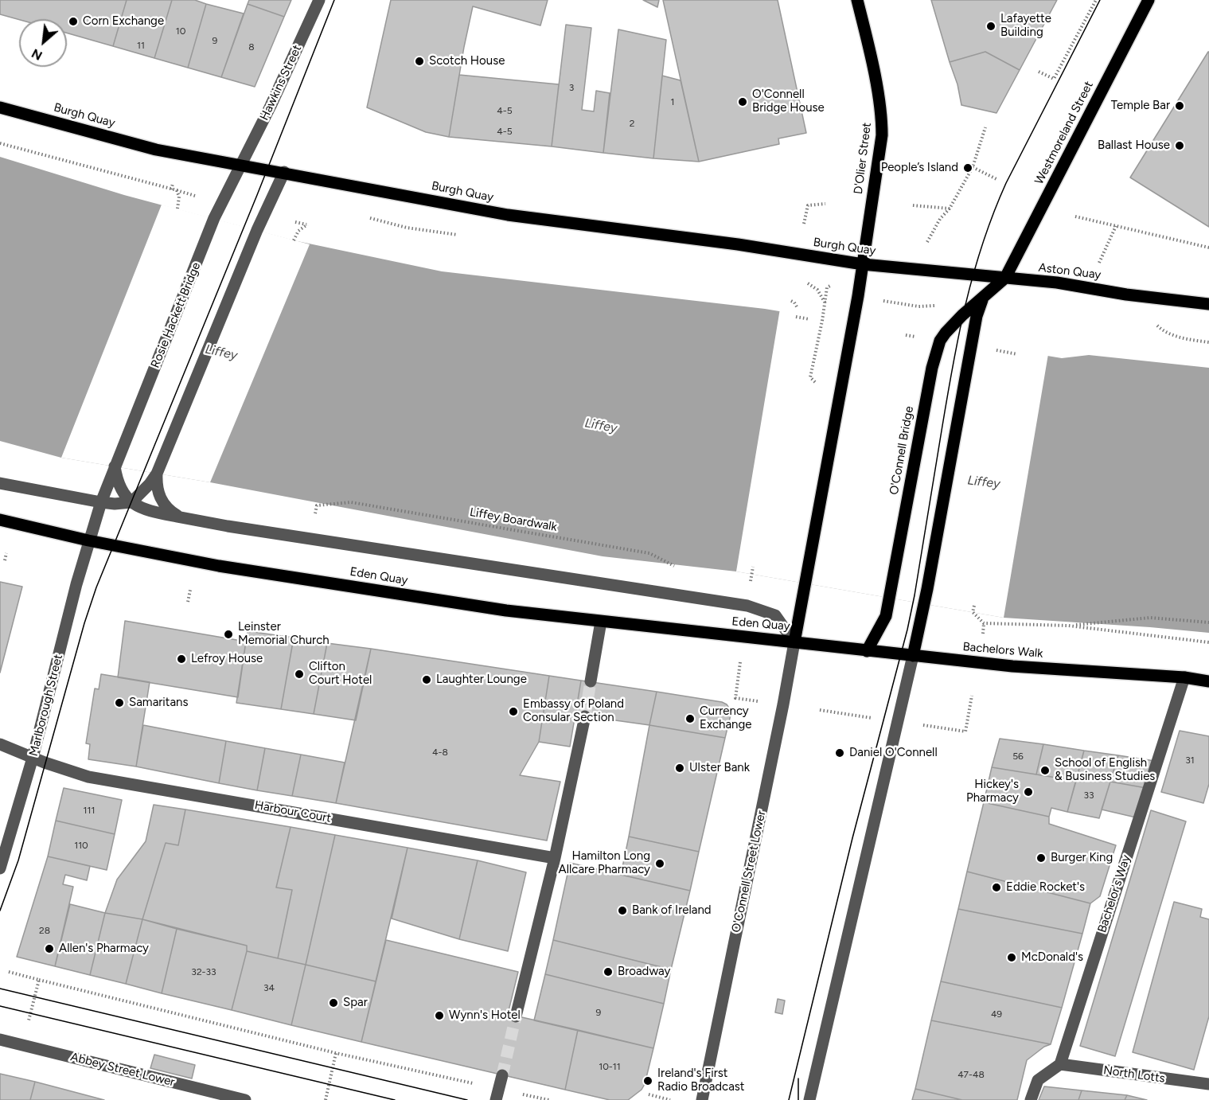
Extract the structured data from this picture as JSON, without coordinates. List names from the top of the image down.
{
  "streets": {
    "main road": [
      "Burgh Quay",
      "Westmoreland Street",
      "D'Olier Street",
      "Aston Quay",
      "O'Connell Bridge",
      "Eden Quay",
      "Bachelors Walk"
    ],
    "street": [
      "Hawkins Street",
      "Rosie Hackett Bridge",
      "Marlborough Street",
      "Harbour Court",
      "O'Connell Street Lower",
      "Bachelor's Way",
      "Abbey Street Lower",
      "North Lotts"
    ],
    "path": ["Liffey Boardwalk"]
  },
  "crossings": [
    ["Hawkins Street", "Burgh Quay"],
    ["Hawkins Street", "Rosie Hackett Bridge"],
    ["Burgh Quay", "D'Olier Street"],
    ["Burgh Quay", "Aston Quay"],
    ["Burgh Quay", "Rosie Hackett Bridge"],
    ["Westmoreland Street", "Aston Quay"],
    ["Westmoreland Street", "O'Connell Bridge"],
    ["Aston Quay", "O'Connell Bridge"],
    ["Rosie Hackett Bridge", "Eden Quay"],
    ["Rosie Hackett Bridge", "Marlborough Street"],
    ["O'Connell Bridge", "Bachelors Walk"],
    ["Eden Quay", "Bachelors Walk"],
    ["Eden Quay", "Marlborough Street"],
    ["Eden Quay", "O'Connell Street Lower"],
    ["Bachelors Walk", "O'Connell Street Lower"],
    ["Bachelors Walk", "Bachelor's Way"],
    ["Marlborough Street", "Harbour Court"],
    ["Bachelor's Way", "North Lotts"]
  ],
  "water": ["Liffey"],
  "places": [
    "Corn Exchange",
    "Lafayette Building",
    "Scotch House",
    "O'Connell Bridge House",
    "Temple Bar",
    "Ballast House",
    "People’s Island",
    "Leinster Memorial Church",
    "Lefroy House",
    "Clifton Court Hotel",
    "Laughter Lounge",
    "Samaritans",
    "Embassy of Poland Consular Section",
    "Currency Exchange",
    "Daniel O'Connell",
    "Ulster Bank",
    "School of English & Business Studies",
    "Hickey's Pharmacy",
    "Burger King",
    "Hamilton Long Allcare Pharmacy",
    "Eddie Rocket's",
    "Bank of Ireland",
    "Allen's Pharmacy",
    "McDonald's",
    "Broadway",
    "Spar",
    "Wynn's Hotel",
    "Ireland's First Radio Broadcast"
  ],
  "house_numbers": [
    "10",
    "9",
    "11",
    "8",
    "3",
    "1",
    "4-5",
    "2",
    "4-5",
    "4-8",
    "56",
    "31",
    "33",
    "111",
    "110",
    "28",
    "32-33",
    "34",
    "9",
    "49",
    "10-11",
    "47-48"
  ],
  "north": "bottom left"
}
